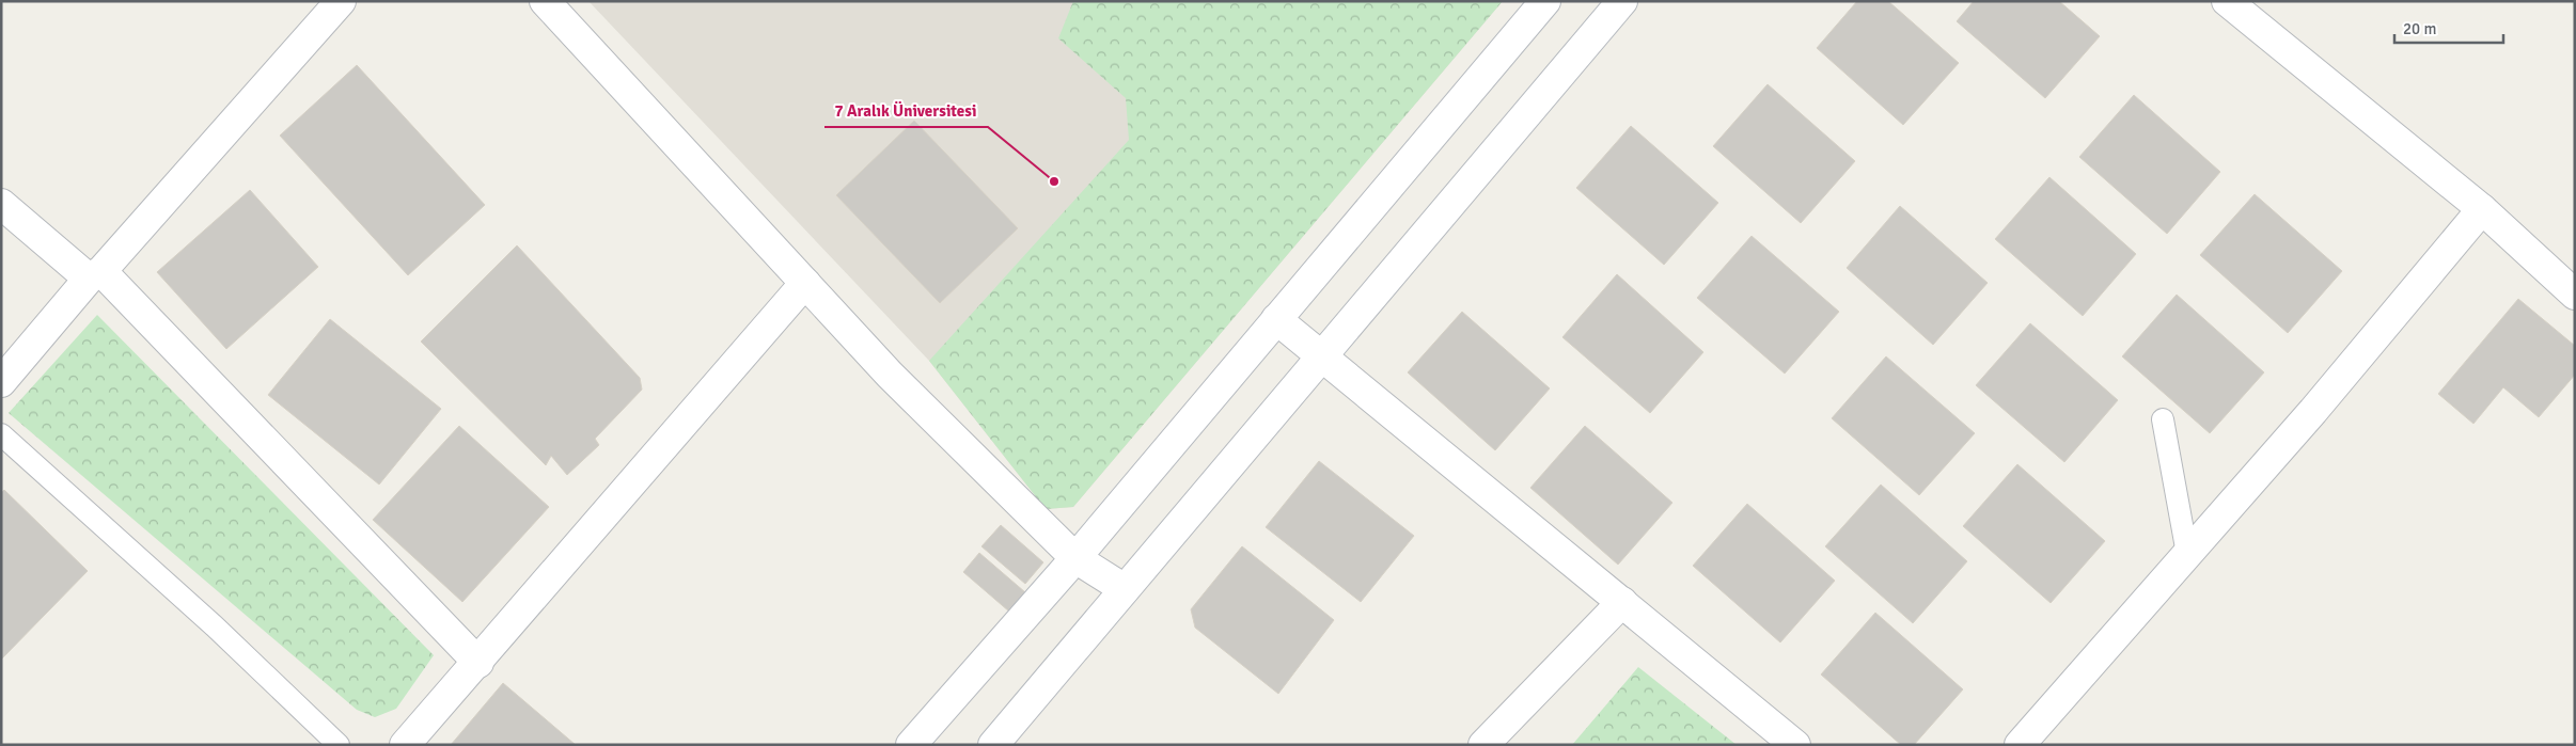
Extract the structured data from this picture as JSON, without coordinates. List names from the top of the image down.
{
  "places": ["7 Aralık Üniversitesi"],
  "scale_bar": "20 m"
}
